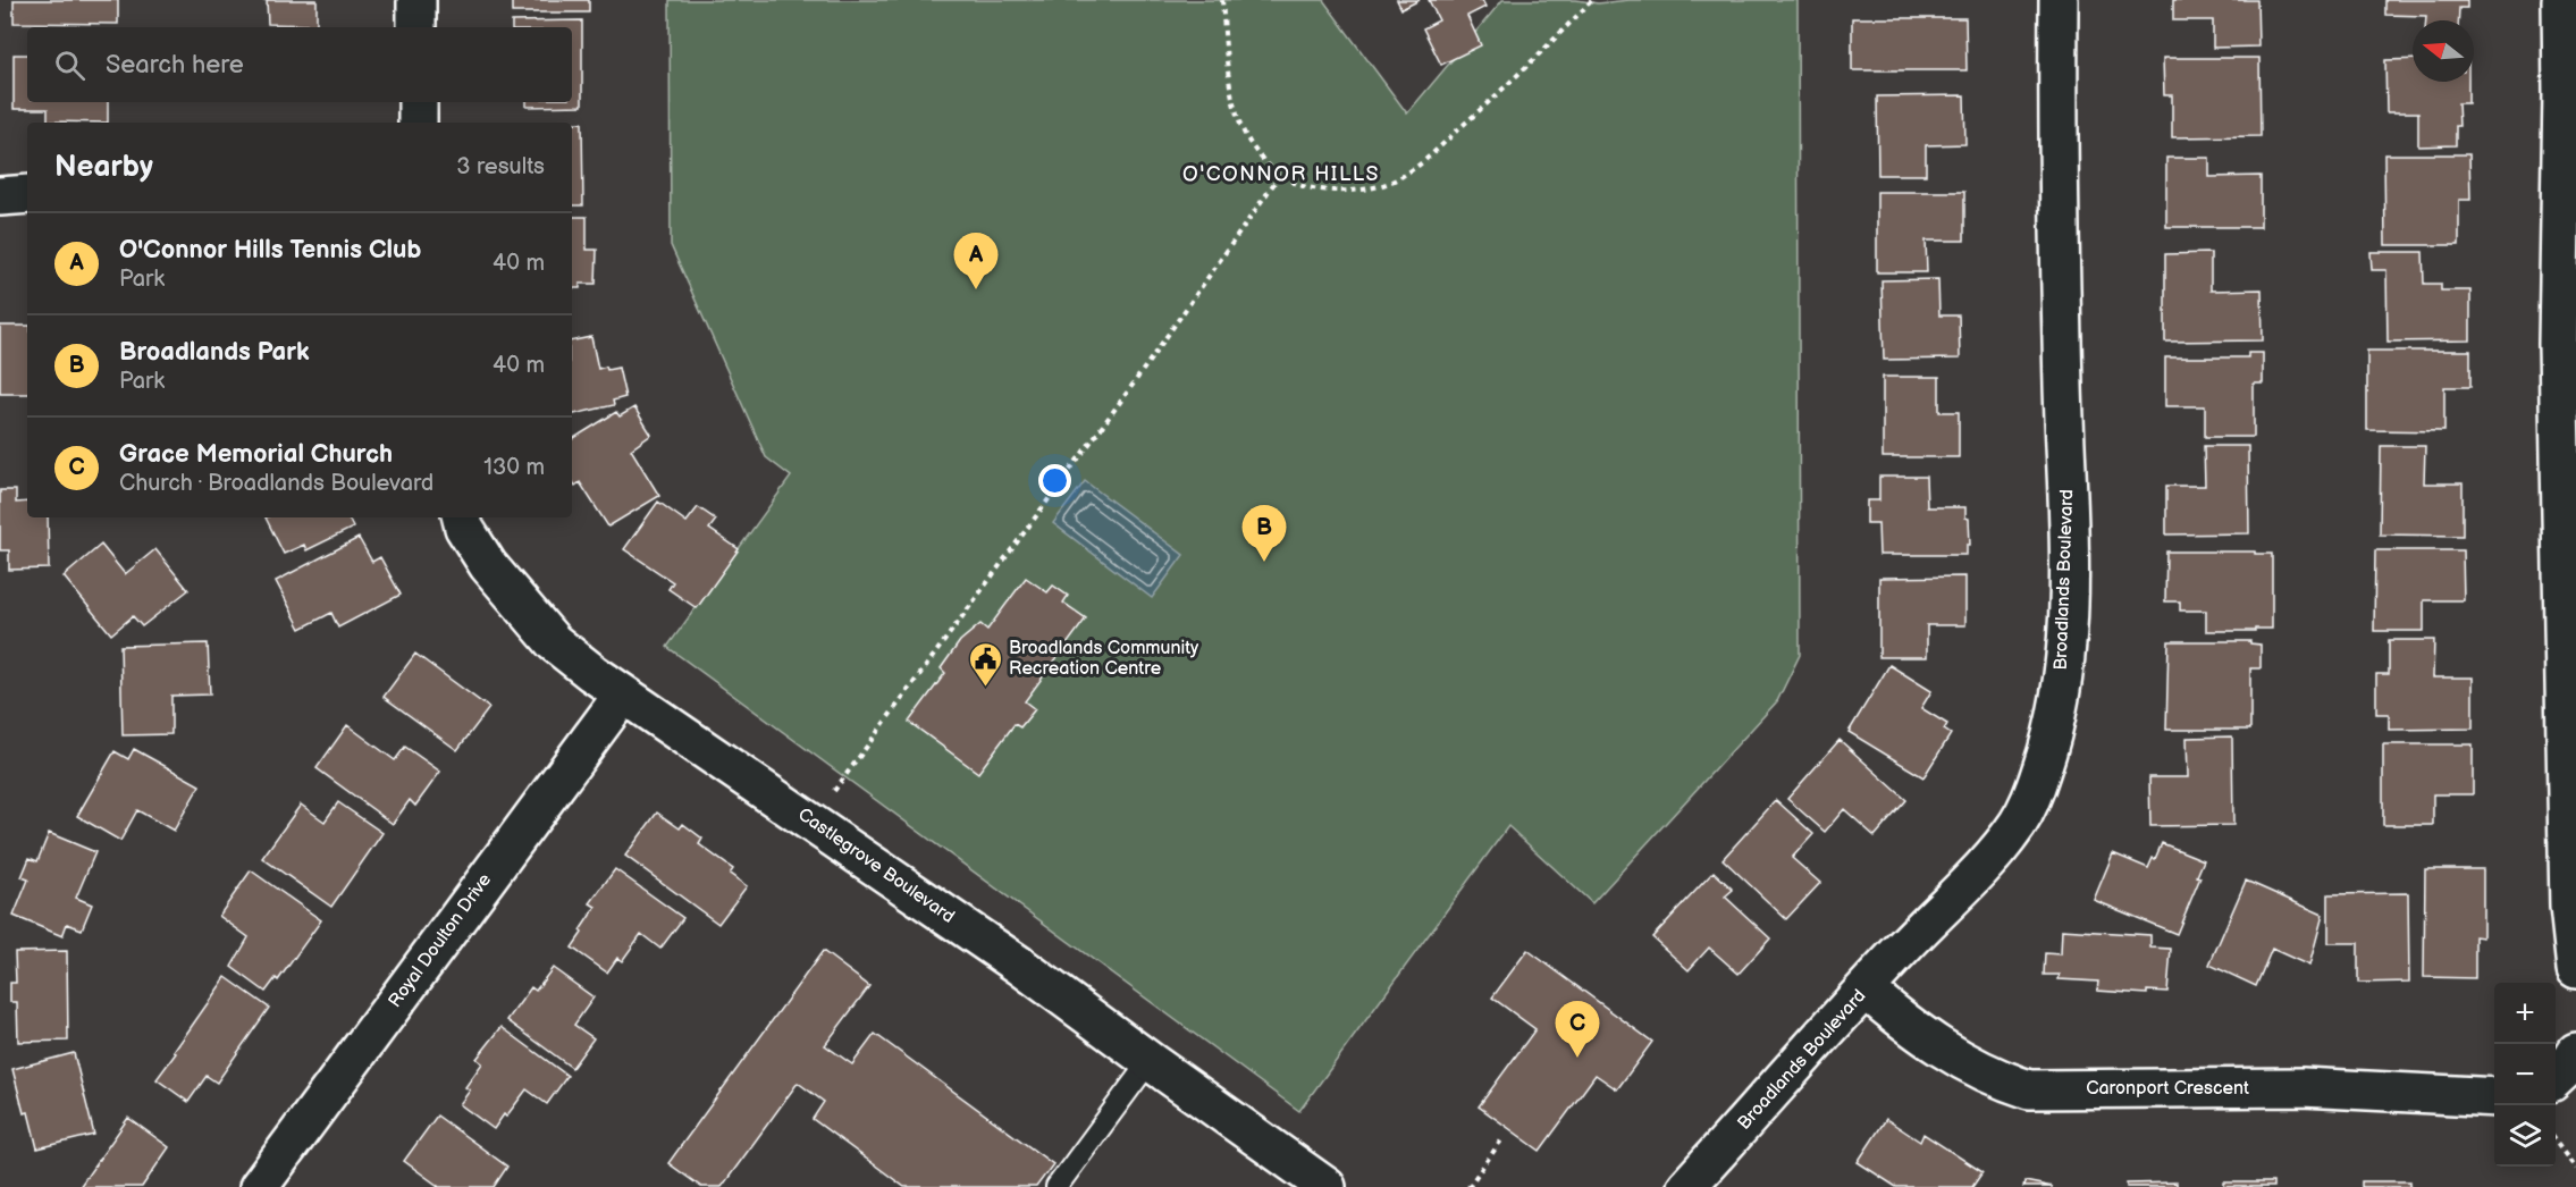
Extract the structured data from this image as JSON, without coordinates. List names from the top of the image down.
{
  "streets": {
    "street": [
      "Broadlands Boulevard",
      "Castlegrove Boulevard",
      "Royal Doulton Drive",
      "Caronport Crescent"
    ]
  },
  "crossings": [
    ["Broadlands Boulevard", "Caronport Crescent"],
    ["Castlegrove Boulevard", "Royal Doulton Drive"]
  ],
  "districts": ["O'CONNOR HILLS"],
  "places": {
    "public building": ["Broadlands Community Recreation Centre"]
  },
  "north": "left",
  "page": {
    "search": "Search here",
    "heading": ["Nearby", "3 results"],
    "list": [
      {
        "mark": "A",
        "name": "O'Connor Hills Tennis Club",
        "note": "Park",
        "value": "40 m"
      },
      {
        "mark": "B",
        "name": "Broadlands Park",
        "note": "Park",
        "value": "40 m"
      },
      {
        "mark": "C",
        "name": "Grace Memorial Church",
        "note": "Church · Broadlands Boulevard",
        "value": "130 m"
      }
    ],
    "pins": ["A", "B", "C"],
    "map_buttons": ["+", "−"]
  }
}
